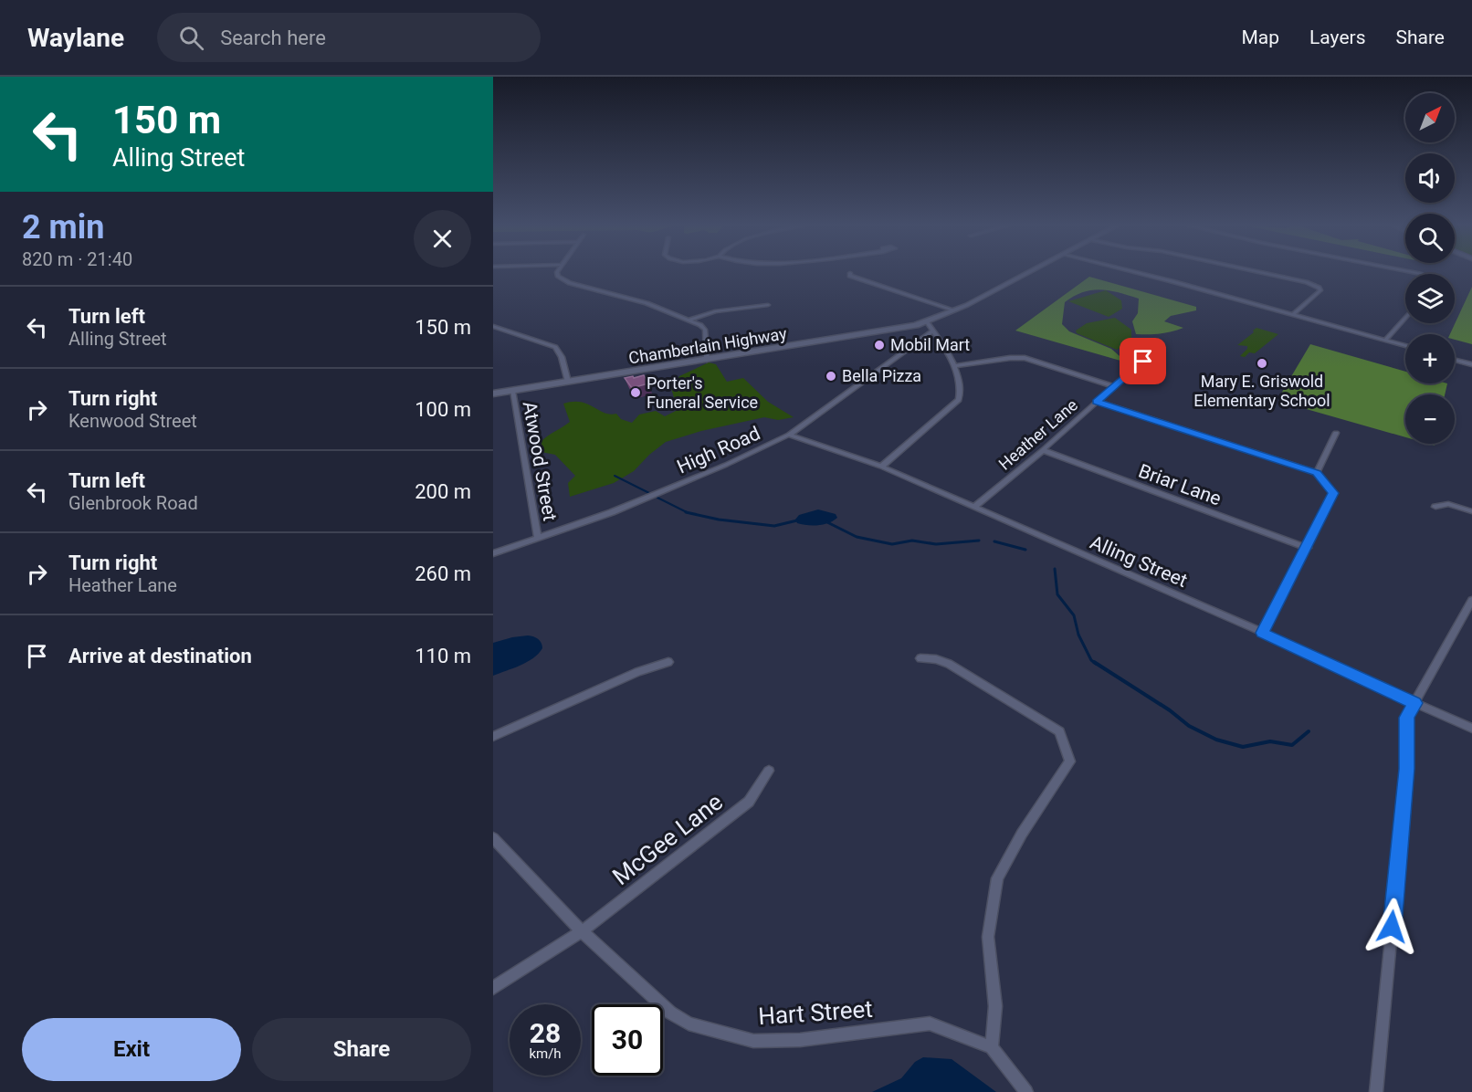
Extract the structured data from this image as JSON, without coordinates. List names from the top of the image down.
{
  "streets": {
    "main road": ["Chamberlain Highway"],
    "street": [
      "Heather Lane",
      "High Road",
      "Atwood Street",
      "Briar Lane",
      "Alling Street",
      "McGee Lane",
      "Hart Street"
    ]
  },
  "crossings": [
    ["Chamberlain Highway", "Atwood Street"],
    ["Heather Lane", "Briar Lane"],
    ["Heather Lane", "Alling Street"],
    ["High Road", "Atwood Street"],
    ["High Road", "Alling Street"],
    ["McGee Lane", "Hart Street"]
  ],
  "places": [
    "Mobil Mart",
    "Mary E. Griswold Elementary School",
    "Bella Pizza",
    "Porter's Funeral Service"
  ],
  "north": "top right",
  "page": {
    "header": "Waylane",
    "search": "Search here",
    "nav": ["Map", "Layers", "Share"],
    "turn": ["150 m", "Alling Street"],
    "map_buttons": ["+", "−"],
    "heading": ["2 min", "820 m · 21:40"],
    "list": [
      {
        "name": "Turn left",
        "note": "Alling Street",
        "value": "150 m"
      },
      {
        "name": "Turn right",
        "note": "Kenwood Street",
        "value": "100 m"
      },
      {
        "name": "Turn left",
        "note": "Glenbrook Road",
        "value": "200 m"
      },
      {
        "name": "Turn right",
        "note": "Heather Lane",
        "value": "260 m"
      },
      {
        "name": "Arrive at destination",
        "value": "110 m"
      }
    ],
    "speed": "28 km/h",
    "limit": "30",
    "buttons": ["Exit", "Share"]
  }
}
